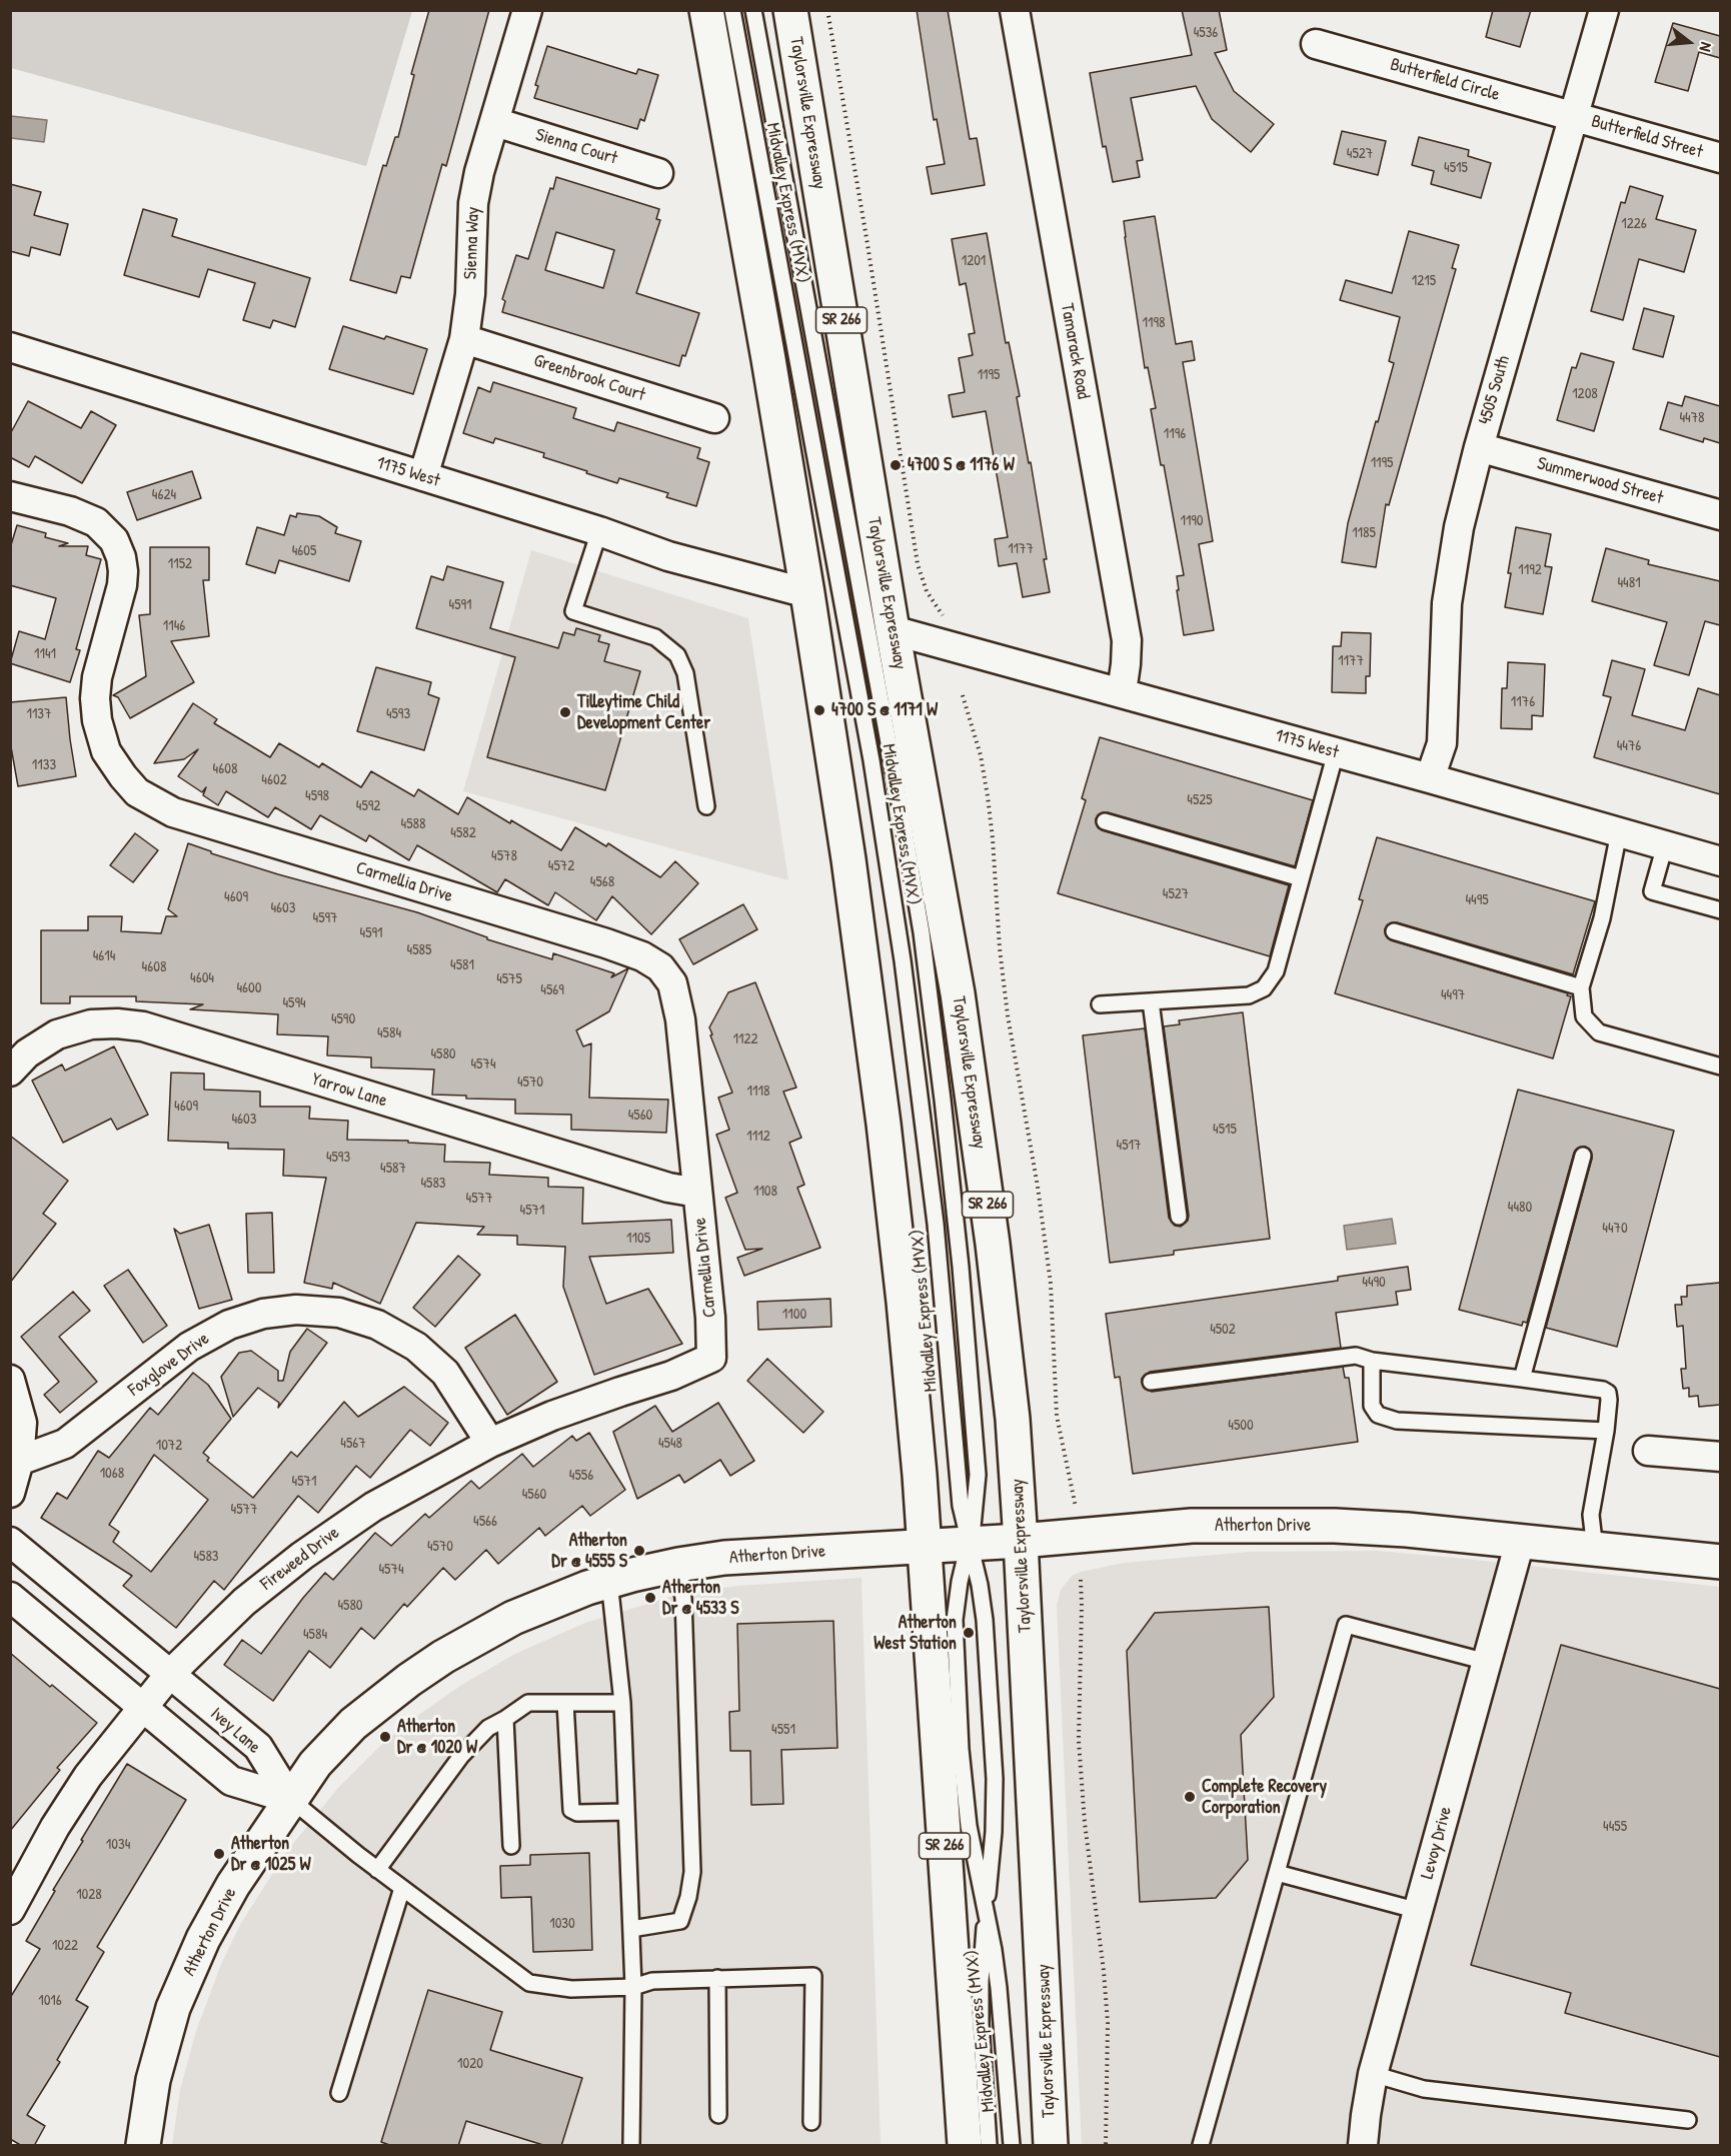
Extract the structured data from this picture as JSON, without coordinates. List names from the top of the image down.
{
  "streets": {
    "main road": ["Taylorsville Expressway", "SR 266", "Atherton Drive"],
    "street": [
      "Butterfield Circle",
      "Butterfield Street",
      "Sienna Court",
      "Sienna Way",
      "Tamarack Road",
      "Greenbrook Court",
      "4505 South",
      "1175 West",
      "Summerwood Street",
      "Carmellia Drive",
      "Yarrow Lane",
      "Foxglove Drive",
      "Fireweed Drive",
      "Ivey Lane",
      "Levoy Drive"
    ],
    "lane": ["Midvalley Express (MVX)"]
  },
  "crossings": [
    ["Butterfield Circle", "Butterfield Street"],
    ["Butterfield Circle", "4505 South"],
    ["Taylorsville Expressway", "1175 West"],
    ["Taylorsville Expressway", "Atherton Drive"],
    ["Butterfield Street", "4505 South"],
    ["Sienna Court", "Sienna Way"],
    ["Midvalley Express (MVX)", "Atherton Drive"],
    ["Sienna Way", "Greenbrook Court"],
    ["Sienna Way", "1175 West"],
    ["SR 266", "1175 West"],
    ["SR 266", "Atherton Drive"],
    ["Tamarack Road", "1175 West"],
    ["4505 South", "1175 West"],
    ["4505 South", "Summerwood Street"],
    ["Carmellia Drive", "Yarrow Lane"],
    ["Carmellia Drive", "Fireweed Drive"],
    ["Foxglove Drive", "Fireweed Drive"],
    ["Atherton Drive", "Ivey Lane"],
    ["Atherton Drive", "Levoy Drive"],
    ["Fireweed Drive", "Ivey Lane"]
  ],
  "places": [
    "4700 S @ 1176 W",
    "4700 S @ 1171 W",
    "Tilleytime Child Development Center",
    "Atherton Dr @ 4555 S",
    "Atherton Dr @ 4533 S",
    "Atherton West Station",
    "Atherton Dr @ 1020 W",
    "Complete Recovery Corporation",
    "Atherton Dr @ 1025 W"
  ],
  "house_numbers": [
    "4536",
    "4527",
    "4515",
    "1226",
    "1201",
    "1215",
    "1198",
    "1195",
    "1208",
    "4478",
    "1196",
    "1195",
    "4624",
    "1190",
    "1185",
    "1177",
    "4605",
    "1152",
    "1192",
    "4481",
    "4591",
    "1146",
    "1141",
    "1177",
    "1176",
    "1137",
    "4593",
    "4476",
    "1133",
    "4608",
    "4602",
    "4598",
    "4525",
    "4592",
    "4588",
    "4582",
    "4578",
    "4572",
    "4568",
    "4527",
    "4609",
    "4495",
    "4603",
    "4597",
    "4591",
    "4585",
    "4614",
    "4581",
    "4608",
    "4604",
    "4575",
    "4600",
    "4569",
    "4497",
    "4594",
    "4590",
    "4584",
    "1122",
    "4580",
    "4574",
    "4570",
    "1118",
    "4609",
    "4560",
    "4603",
    "4515",
    "1112",
    "4517",
    "4593",
    "4587",
    "4583",
    "1108",
    "4577",
    "4480",
    "4571",
    "4470",
    "1105",
    "4490",
    "1100",
    "4502",
    "4500",
    "4567",
    "4548",
    "1072",
    "1068",
    "4556",
    "4571",
    "4560",
    "4577",
    "4566",
    "4570",
    "4583",
    "4574",
    "4580",
    "4584",
    "4551",
    "4455",
    "1034",
    "1028",
    "1030",
    "1022",
    "1016",
    "1020"
  ],
  "north": "right"
}
